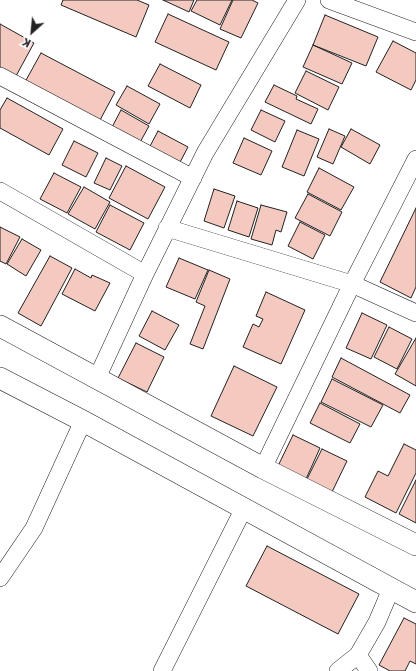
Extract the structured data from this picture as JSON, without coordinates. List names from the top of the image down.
{
  "north": "bottom left"
}
